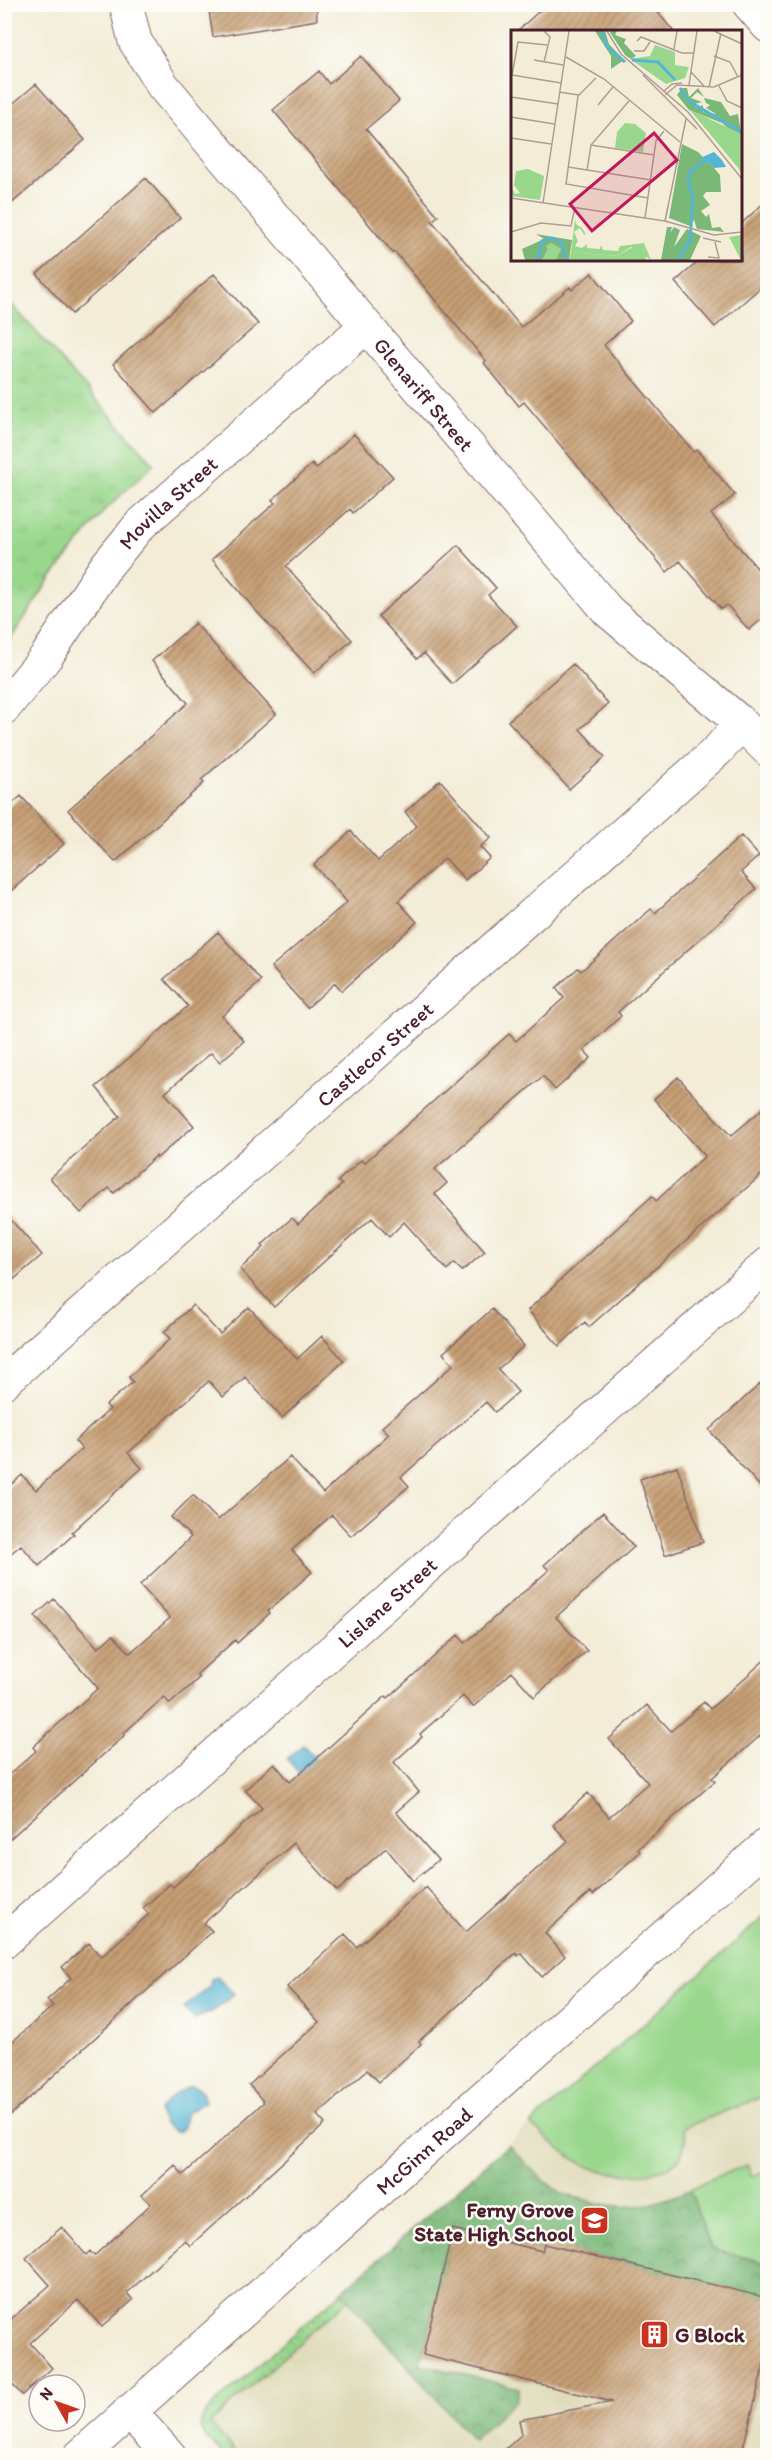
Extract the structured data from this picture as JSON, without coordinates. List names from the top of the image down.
{
  "streets": {
    "street": [
      "Glenariff Street",
      "Movilla Street",
      "Castlecor Street",
      "Lislane Street",
      "McGinn Road"
    ]
  },
  "crossings": [
    ["Glenariff Street", "Movilla Street"],
    ["Glenariff Street", "Castlecor Street"]
  ],
  "places": {
    "school or university": ["Ferny Grove State High School"],
    "building": ["G Block"]
  },
  "north": "top left"
}
